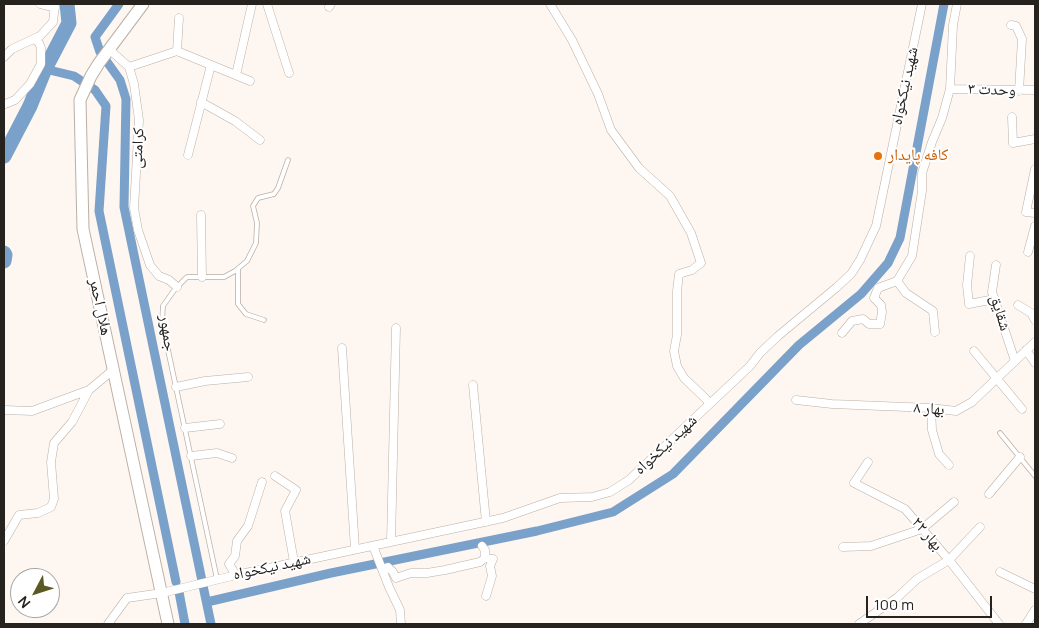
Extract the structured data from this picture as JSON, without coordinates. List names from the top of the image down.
{
  "streets": {
    "main road": ["هلال احمر"],
    "street": [
      "شهید نیکخواه",
      "وحدت ۳",
      "کرامتی",
      "شقایق",
      "بهار ۸",
      "بهار ۲۲"
    ],
    "lane": ["جمهور"]
  },
  "crossings": [
    ["شهید نیکخواه", "هلال احمر"],
    ["شهید نیکخواه", "جمهور"],
    ["کرامتی", "جمهور"],
    ["شقایق", "بهار ۸"]
  ],
  "places": ["کافه پایدار"],
  "scale_bar": "100 m",
  "north": "bottom left"
}
